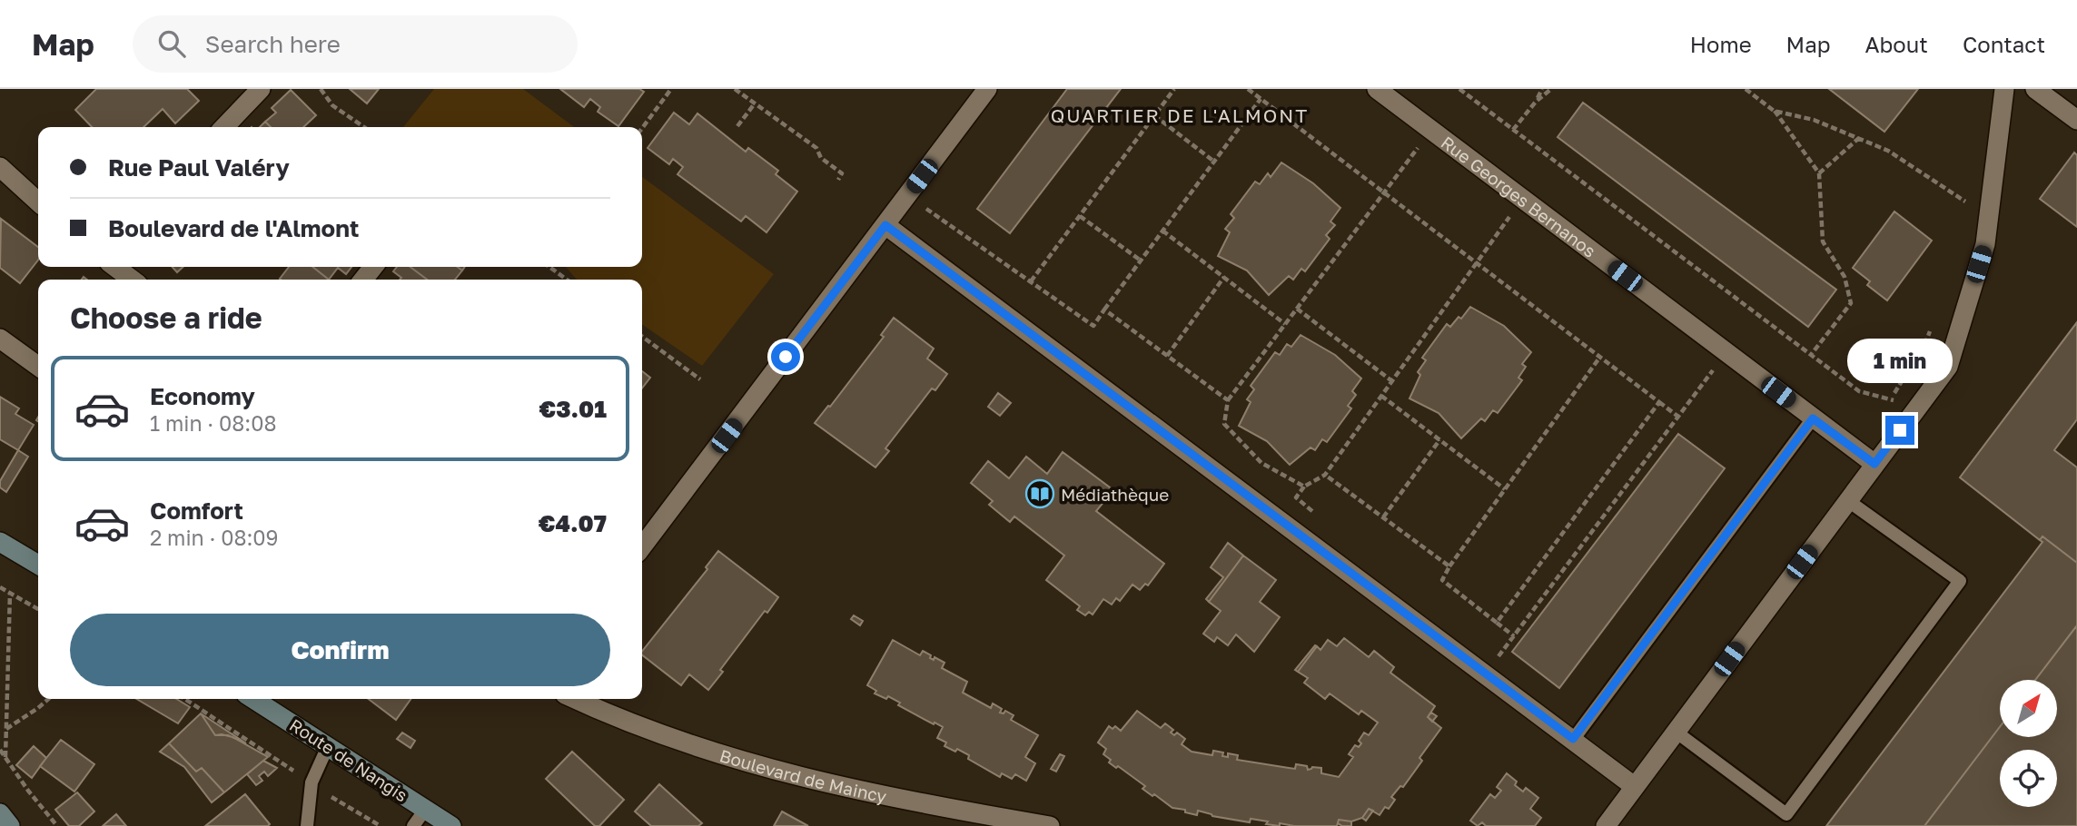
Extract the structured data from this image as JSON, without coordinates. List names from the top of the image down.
{
  "streets": {
    "main road": ["Route de Nangis"],
    "street": ["Rue Georges Bernanos", "Boulevard de Maincy"]
  },
  "districts": ["QUARTIER DE L'ALMONT"],
  "places": {
    "library": ["Médiathèque"]
  },
  "north": "top right",
  "page": {
    "header": "Map",
    "search": "Search here",
    "nav": [
      "Home",
      "Map",
      "About",
      "Contact"
    ],
    "banner": ["Rue Paul Valéry", "Boulevard de l'Almont"],
    "heading": "Choose a ride",
    "bubble": "1 min",
    "list": [
      {
        "name": "Economy",
        "note": "1 min · 08:08",
        "value": "€3.01"
      },
      {
        "name": "Comfort",
        "note": "2 min · 08:09",
        "value": "€4.07"
      }
    ],
    "buttons": "Confirm"
  }
}
